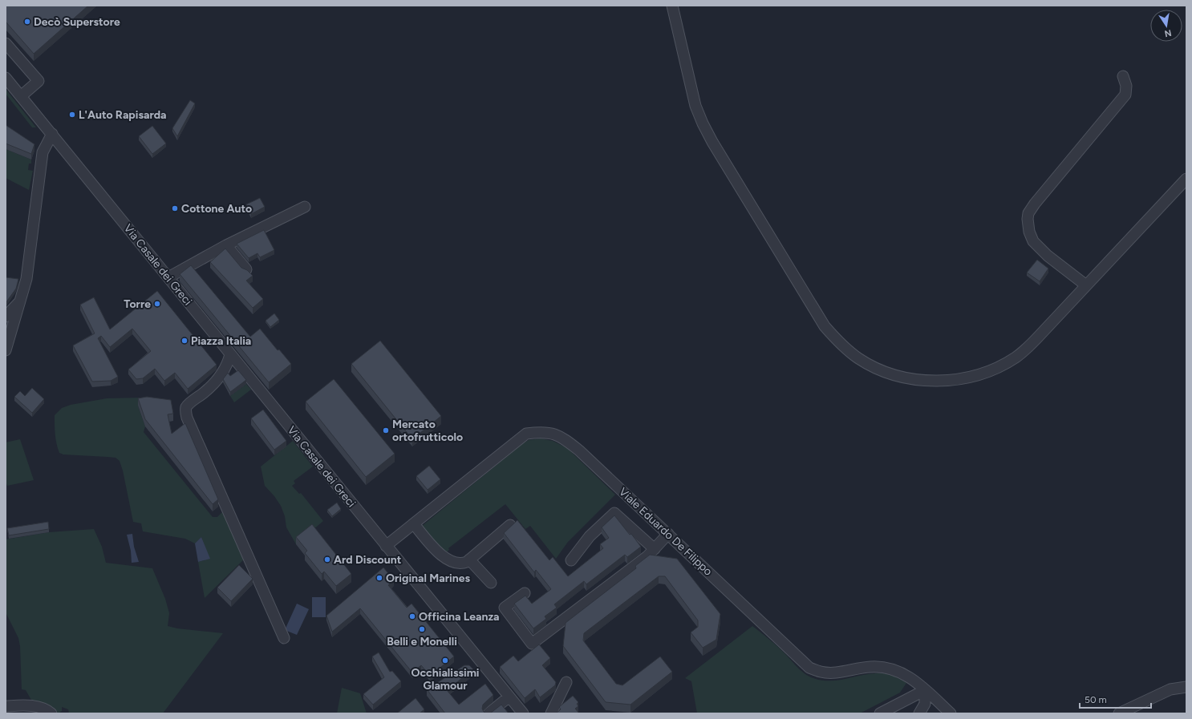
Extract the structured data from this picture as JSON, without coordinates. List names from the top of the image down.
{
  "streets": {
    "street": ["Via Casale dei Greci", "Viale Eduardo De Filippo"]
  },
  "crossings": [
    ["Via Casale dei Greci", "Viale Eduardo De Filippo"]
  ],
  "places": [
    "Decò Superstore",
    "L'Auto Rapisarda",
    "Cottone Auto",
    "Torre",
    "Piazza Italia",
    "Mercato ortofrutticolo",
    "Ard Discount",
    "Original Marines",
    "Officina Leanza",
    "Belli e Monelli",
    "Occhialissimi Glamour"
  ],
  "scale_bar": "50 m",
  "north": "bottom"
}
